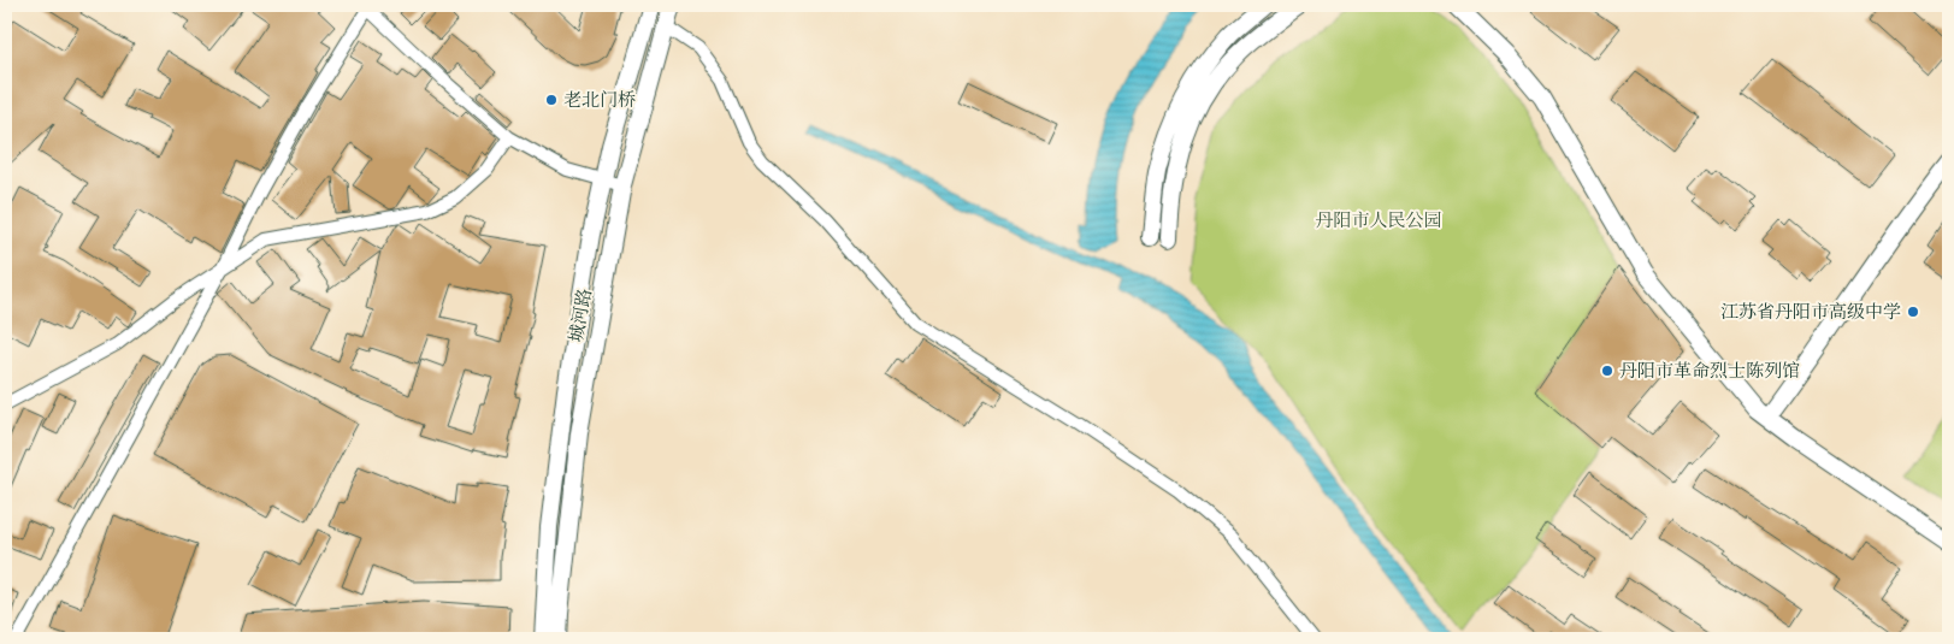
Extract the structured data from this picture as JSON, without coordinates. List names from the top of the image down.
{
  "streets": {
    "street": ["城河路"]
  },
  "parks": ["丹阳市人民公园"],
  "places": ["老北门桥", "江苏省丹阳市高级中学", "丹阳市革命烈士陈列馆"]
}
